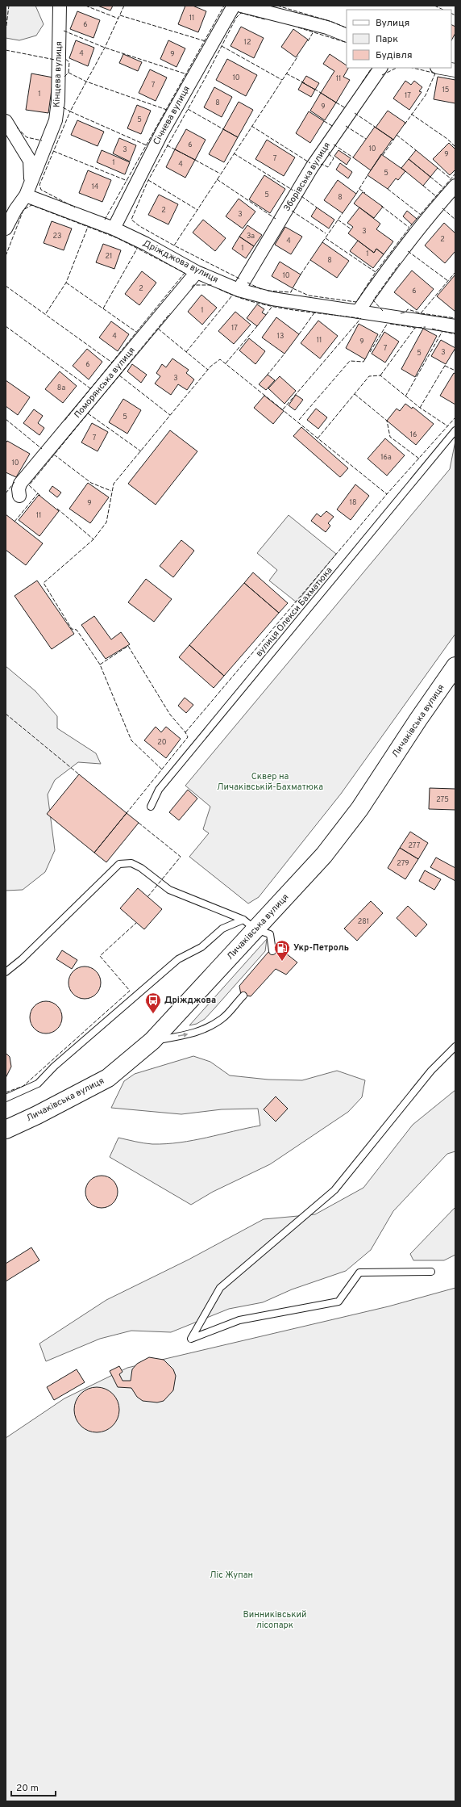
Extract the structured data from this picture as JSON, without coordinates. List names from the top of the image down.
{
  "streets": {
    "main road": ["Личаківська вулиця"],
    "street": [
      "Кінцева вулиця",
      "Січнева вулиця",
      "Зборівська вулиця",
      "Дріжджова вулиця",
      "Поморянська вулиця"
    ],
    "lane": ["вулиця Олекси Бахматюка"]
  },
  "crossings": [
    ["Кінцева вулиця", "Дріжджова вулиця"],
    ["Січнева вулиця", "Дріжджова вулиця"],
    ["Зборівська вулиця", "Дріжджова вулиця"],
    ["Дріжджова вулиця", "Поморянська вулиця"]
  ],
  "parks": ["Сквер на Личаківській-Бахматюка", "Ліс Жупан", "Винниківський лісопарк"],
  "places": {
    "fuel station": ["Укр-Петроль"],
    "bus stop": ["Дріжджова"]
  },
  "house_numbers": [
    "11",
    "6",
    "12",
    "4",
    "9",
    "10",
    "11",
    "7",
    "15",
    "1",
    "17",
    "8",
    "9",
    "5",
    "6",
    "10",
    "3",
    "9",
    "7",
    "1",
    "4",
    "5",
    "14",
    "5",
    "8",
    "2",
    "3",
    "3",
    "23",
    "3а",
    "2",
    "4",
    "1",
    "1",
    "21",
    "8",
    "10",
    "2",
    "6",
    "1",
    "17",
    "4",
    "13",
    "11",
    "9",
    "7",
    "3",
    "5",
    "6",
    "3",
    "8а",
    "5",
    "16",
    "7",
    "16а",
    "10",
    "18",
    "9",
    "11",
    "20",
    "275",
    "277",
    "279",
    "281"
  ],
  "legend": ["Вулиця", "Парк", "Будівля"],
  "scale_bar": "20 m"
}
